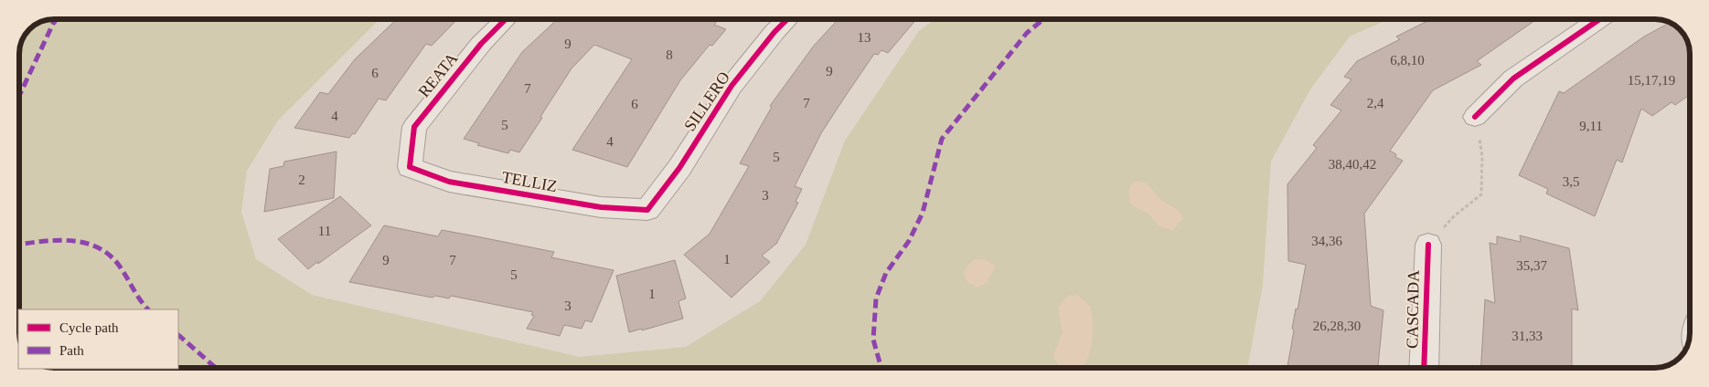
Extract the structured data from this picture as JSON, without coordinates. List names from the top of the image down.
{
  "streets": {
    "street": [
      "REATA",
      "SILLERO",
      "TELLIZ",
      "CASCADA"
    ]
  },
  "crossings": [
    ["REATA", "TELLIZ"],
    ["SILLERO", "TELLIZ"]
  ],
  "house_numbers": [
    "13",
    "9",
    "8",
    "6,8,10",
    "9",
    "6",
    "15,17,19",
    "7",
    "7",
    "2,4",
    "6",
    "4",
    "5",
    "9,11",
    "4",
    "5",
    "38,40,42",
    "2",
    "3,5",
    "3",
    "11",
    "34,36",
    "1",
    "9",
    "7",
    "35,37",
    "5",
    "1",
    "3",
    "26,28,30",
    "31,33"
  ],
  "legend": ["Cycle path", "Path"]
}
